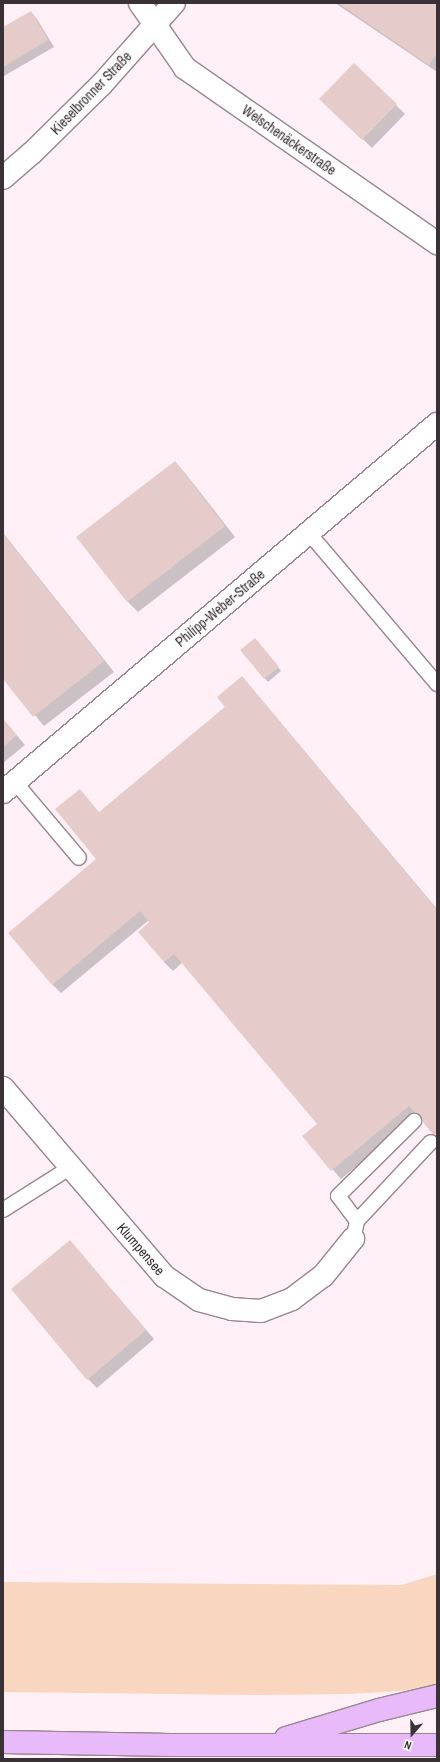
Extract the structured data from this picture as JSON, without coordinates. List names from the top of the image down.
{
  "streets": {
    "street": [
      "Kieselbronner Straße",
      "Welschenäckerstraße",
      "Philipp-Weber-Straße",
      "Klumpensee"
    ]
  },
  "crossings": [
    ["Kieselbronner Straße", "Welschenäckerstraße"]
  ],
  "north": "bottom"
}
